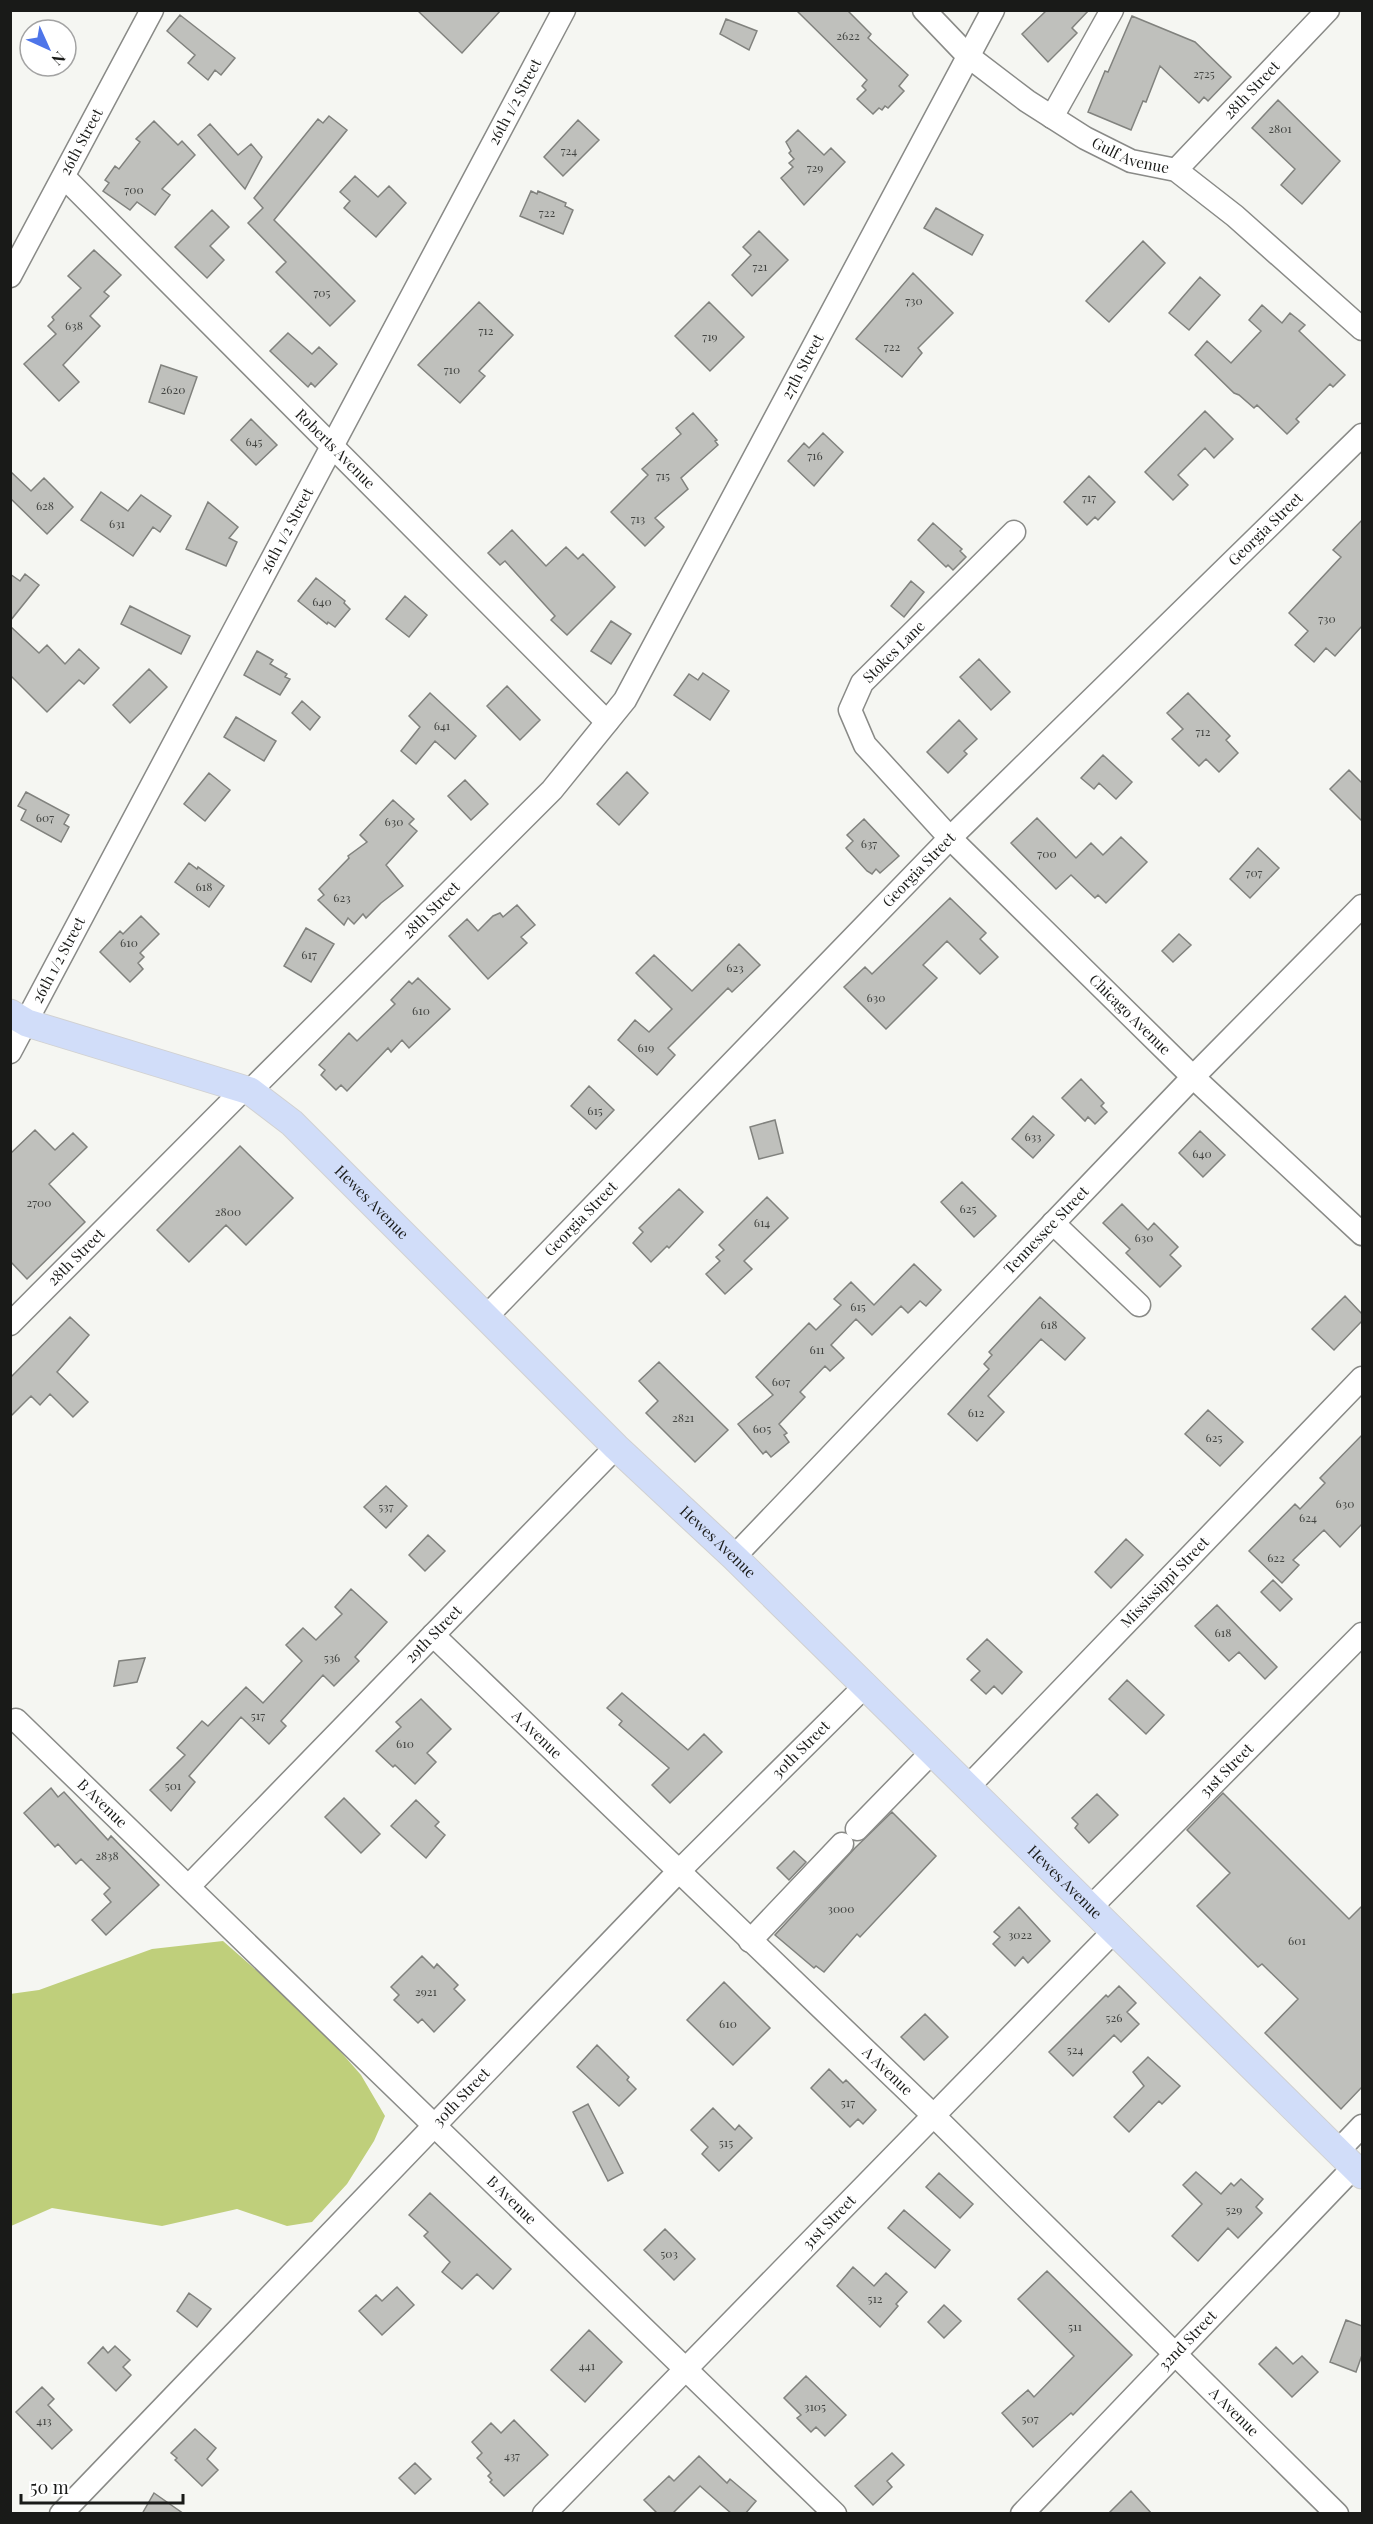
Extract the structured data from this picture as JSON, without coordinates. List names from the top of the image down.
{
  "streets": {
    "main road": ["Hewes Avenue"],
    "street": [
      "28th Street",
      "26th 1/2 Street",
      "26th Street",
      "Gulf Avenue",
      "27th Street",
      "Roberts Avenue",
      "Georgia Street",
      "Stokes Lane",
      "Chicago Avenue",
      "Tennessee Street",
      "Mississippi Street",
      "29th Street",
      "A Avenue",
      "30th Street",
      "31st Street",
      "B Avenue",
      "32nd Street"
    ]
  },
  "crossings": [
    ["28th Street", "Gulf Avenue"],
    ["28th Street", "27th Street"],
    ["28th Street", "Roberts Avenue"],
    ["28th Street", "Hewes Avenue"],
    ["26th 1/2 Street", "Roberts Avenue"],
    ["26th 1/2 Street", "Hewes Avenue"],
    ["26th Street", "Roberts Avenue"],
    ["Gulf Avenue", "27th Street"],
    ["27th Street", "Roberts Avenue"],
    ["Georgia Street", "Chicago Avenue"],
    ["Georgia Street", "Hewes Avenue"],
    ["Stokes Lane", "Chicago Avenue"],
    ["Chicago Avenue", "Tennessee Street"],
    ["Hewes Avenue", "Tennessee Street"],
    ["Hewes Avenue", "Mississippi Street"],
    ["Hewes Avenue", "29th Street"],
    ["Hewes Avenue", "30th Street"],
    ["Hewes Avenue", "31st Street"],
    ["Hewes Avenue", "32nd Street"],
    ["29th Street", "A Avenue"],
    ["29th Street", "B Avenue"],
    ["A Avenue", "30th Street"],
    ["A Avenue", "31st Street"],
    ["A Avenue", "32nd Street"],
    ["30th Street", "B Avenue"],
    ["31st Street", "B Avenue"]
  ],
  "house_numbers": [
    "2622",
    "2725",
    "2801",
    "724",
    "729",
    "700",
    "722",
    "721",
    "705",
    "730",
    "638",
    "712",
    "719",
    "722",
    "710",
    "2620",
    "645",
    "716",
    "715",
    "717",
    "628",
    "713",
    "631",
    "640",
    "730",
    "641",
    "712",
    "607",
    "630",
    "637",
    "700",
    "707",
    "618",
    "623",
    "610",
    "617",
    "623",
    "630",
    "610",
    "619",
    "615",
    "633",
    "640",
    "2700",
    "625",
    "2800",
    "614",
    "630",
    "615",
    "618",
    "611",
    "607",
    "612",
    "2821",
    "605",
    "625",
    "630",
    "537",
    "624",
    "622",
    "618",
    "536",
    "517",
    "610",
    "501",
    "2838",
    "3000",
    "3022",
    "601",
    "2921",
    "526",
    "610",
    "524",
    "517",
    "515",
    "529",
    "503",
    "512",
    "511",
    "441",
    "3105",
    "507",
    "413",
    "437"
  ],
  "scale_bar": "50 m",
  "north": "bottom right"
}
